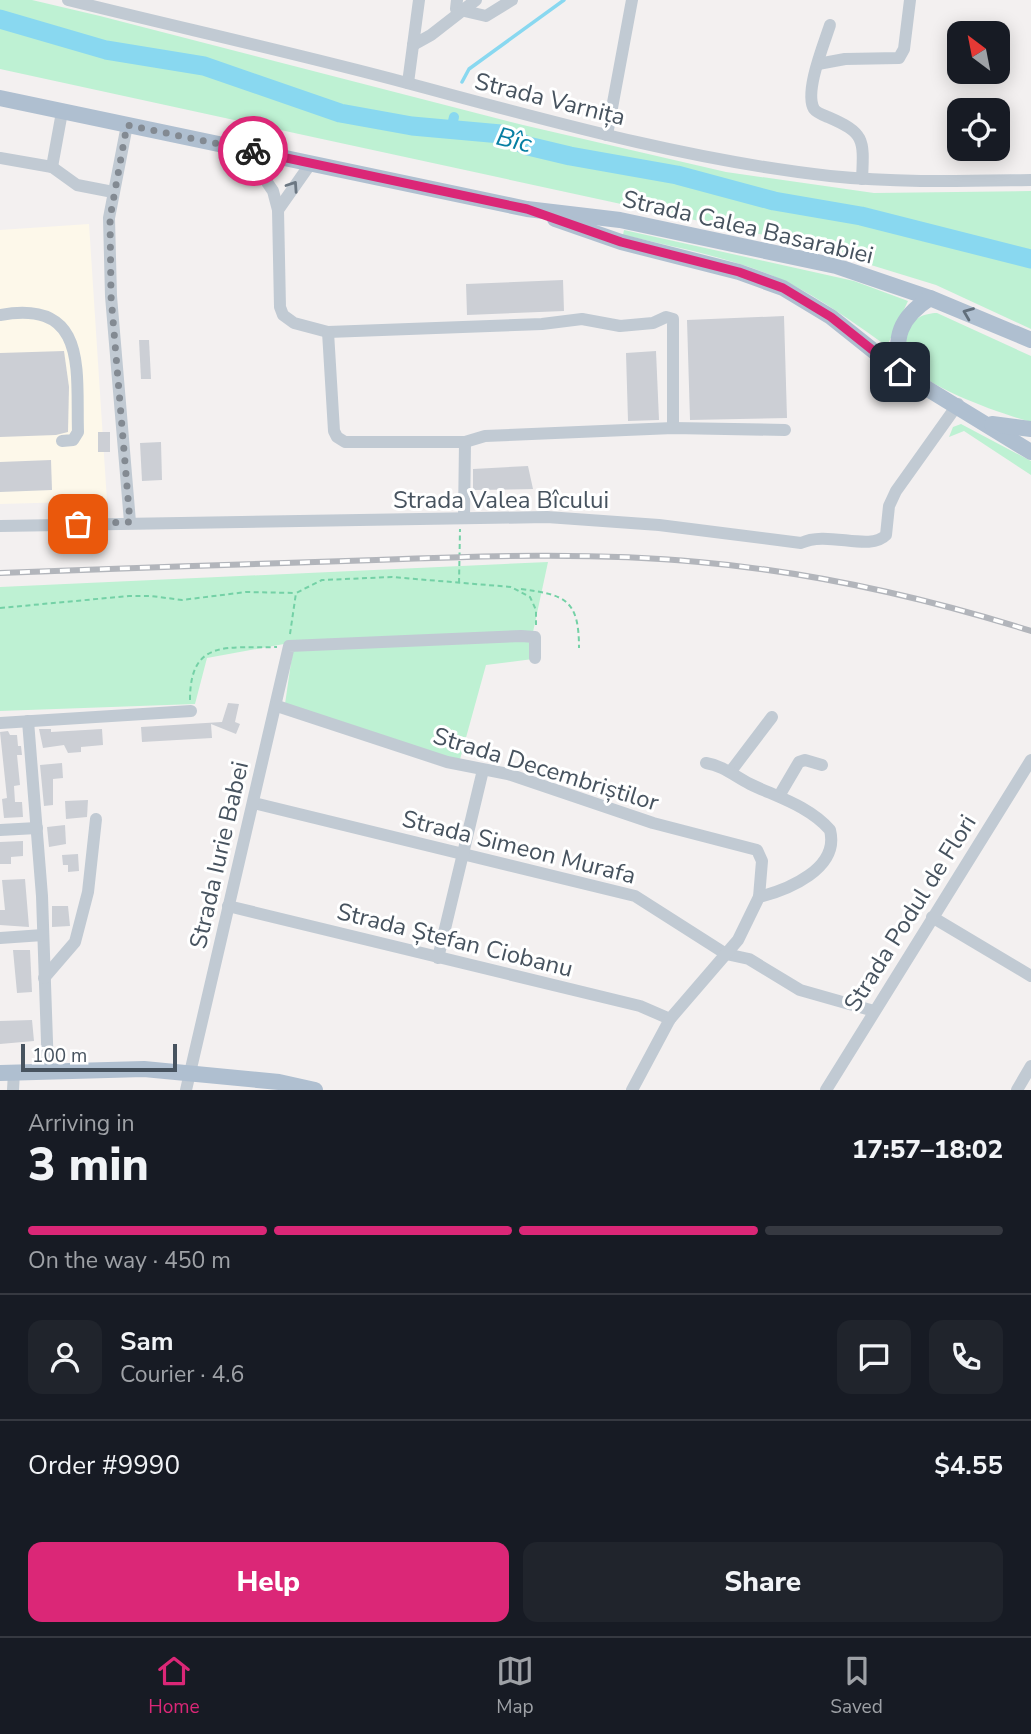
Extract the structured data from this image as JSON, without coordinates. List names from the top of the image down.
{
  "streets": {
    "main road": ["Strada Calea Basarabiei"],
    "street": [
      "Strada Varnița",
      "Strada Valea Bîcului",
      "Strada Decembriștilor",
      "Strada Simeon Murafa",
      "Strada Iurie Babei",
      "Strada Podul de Flori",
      "Strada Ștefan Ciobanu"
    ]
  },
  "crossings": [
    ["Strada Calea Basarabiei", "Strada Valea Bîcului"],
    ["Strada Decembriștilor", "Strada Iurie Babei"],
    ["Strada Simeon Murafa", "Strada Iurie Babei"],
    ["Strada Simeon Murafa", "Strada Podul de Flori"],
    ["Strada Iurie Babei", "Strada Ștefan Ciobanu"]
  ],
  "water": ["Bîc"],
  "scale_bar": "100 m",
  "north": "top left",
  "page": {
    "scale": "100 m",
    "heading": ["3 min", "Arriving in", "17:57–18:02"],
    "panel": [
      "Sam",
      "Courier · 4.6",
      "Order #9990",
      "$4.55"
    ],
    "bar": "On the way · 450 m",
    "buttons": ["Help", "Share"],
    "tabs": ["Home", "Map", "Saved"]
  }
}
